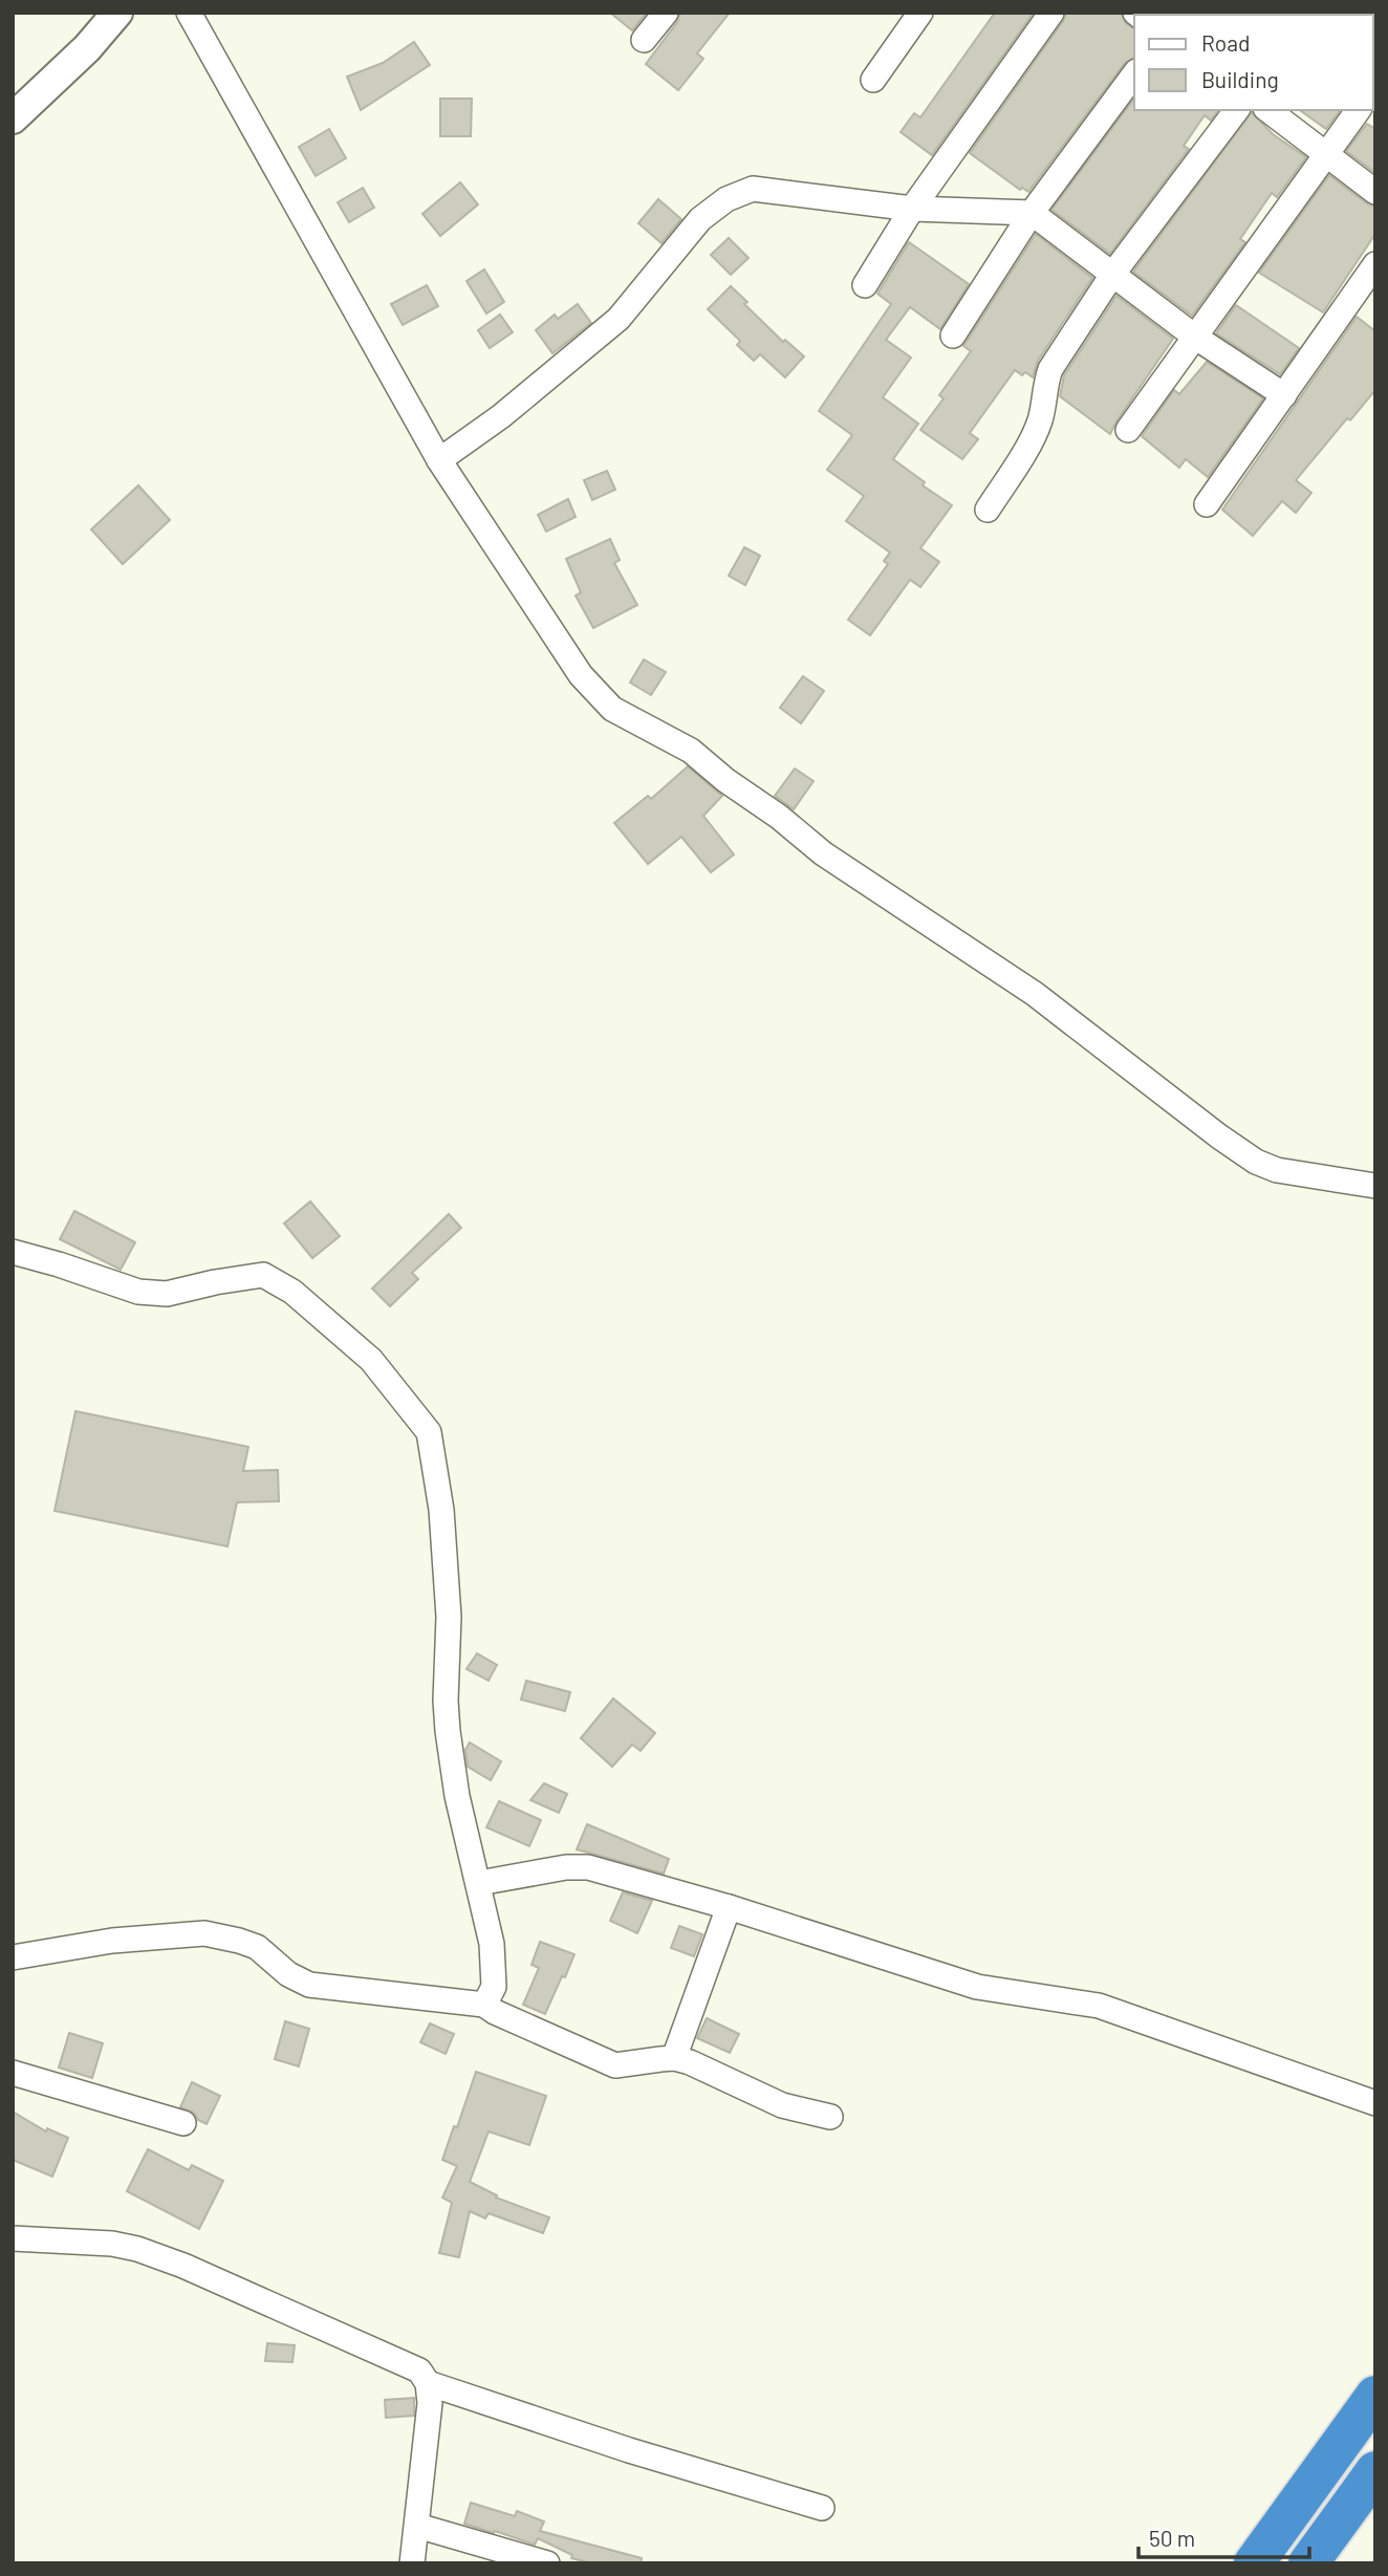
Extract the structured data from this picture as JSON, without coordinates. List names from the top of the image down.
{
  "legend": ["Road", "Building"],
  "scale_bar": "50 m"
}
